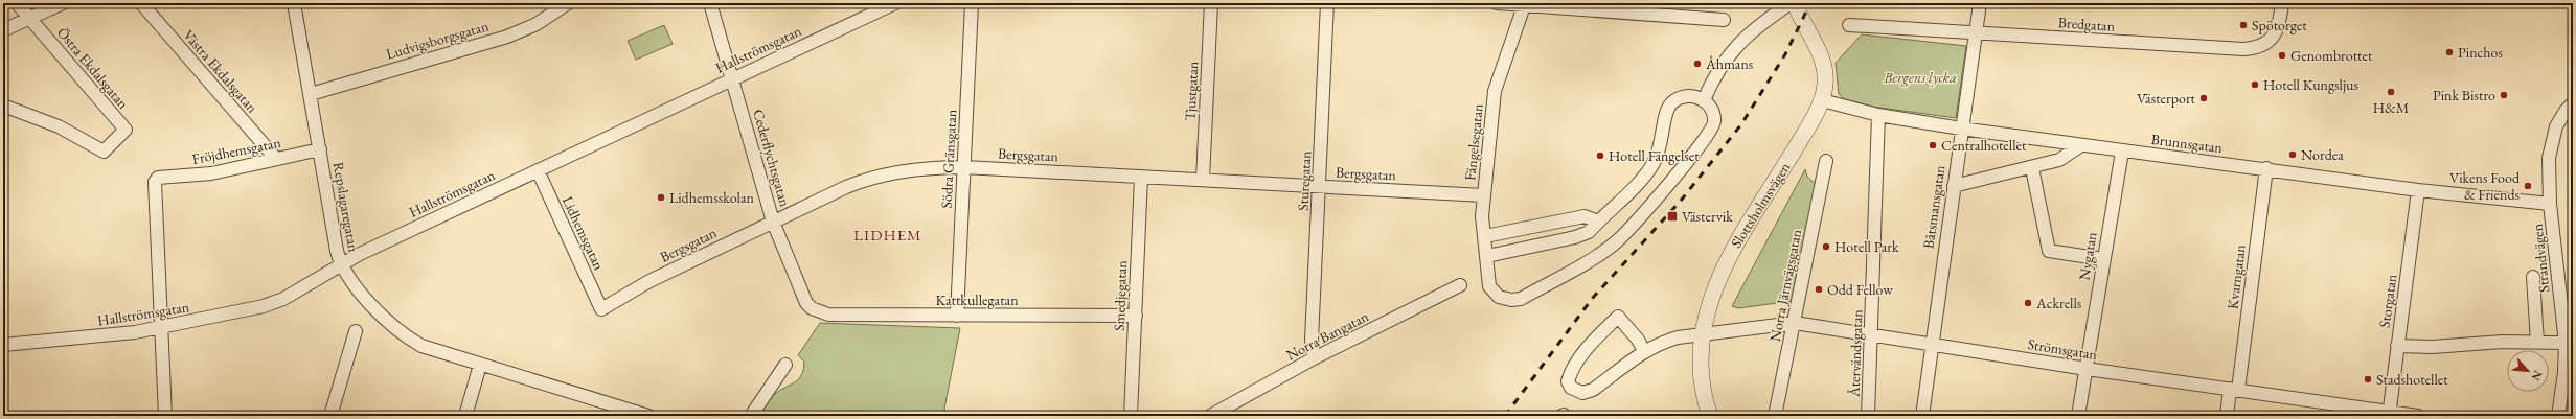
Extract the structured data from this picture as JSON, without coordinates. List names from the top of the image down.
{
  "streets": {
    "street": [
      "Bredgatan",
      "Ludvigsborgsgatan",
      "Hallströmsgatan",
      "Östra Ekdalsgatan",
      "Västra Ekdalsgatan",
      "Tjustgatan",
      "Fängelsegatan",
      "Brunnsgatan",
      "Fröjdhemsgatan",
      "Bergsgatan",
      "Cederflychtsgatan",
      "Södra Gränsgatan",
      "Sturegatan",
      "Slottsholmsvägen",
      "Repslagaregatan",
      "Båtsmansgatan",
      "Lidhemsgatan",
      "Nygatan",
      "Strandvägen",
      "Kvarngatan",
      "Norra Järnvägsgatan",
      "Smedjegatan",
      "Kattkullegatan",
      "Storgatan",
      "Norra Bangatan",
      "Strömsgatan",
      "Återvändsgatan"
    ]
  },
  "crossings": [
    ["Bredgatan", "Båtsmansgatan"],
    ["Ludvigsborgsgatan", "Repslagaregatan"],
    ["Hallströmsgatan", "Fröjdhemsgatan"],
    ["Hallströmsgatan", "Cederflychtsgatan"],
    ["Hallströmsgatan", "Repslagaregatan"],
    ["Hallströmsgatan", "Lidhemsgatan"],
    ["Västra Ekdalsgatan", "Fröjdhemsgatan"],
    ["Tjustgatan", "Bergsgatan"],
    ["Fängelsegatan", "Bergsgatan"],
    ["Brunnsgatan", "Slottsholmsvägen"],
    ["Brunnsgatan", "Båtsmansgatan"],
    ["Brunnsgatan", "Nygatan"],
    ["Brunnsgatan", "Strandvägen"],
    ["Brunnsgatan", "Kvarngatan"],
    ["Brunnsgatan", "Storgatan"],
    ["Brunnsgatan", "Återvändsgatan"],
    ["Fröjdhemsgatan", "Repslagaregatan"],
    ["Bergsgatan", "Cederflychtsgatan"],
    ["Bergsgatan", "Södra Gränsgatan"],
    ["Bergsgatan", "Sturegatan"],
    ["Bergsgatan", "Lidhemsgatan"],
    ["Bergsgatan", "Smedjegatan"],
    ["Cederflychtsgatan", "Kattkullegatan"],
    ["Södra Gränsgatan", "Kattkullegatan"],
    ["Sturegatan", "Norra Bangatan"],
    ["Slottsholmsvägen", "Strömsgatan"],
    ["Båtsmansgatan", "Strömsgatan"],
    ["Nygatan", "Strömsgatan"],
    ["Kvarngatan", "Strömsgatan"],
    ["Norra Järnvägsgatan", "Strömsgatan"],
    ["Smedjegatan", "Kattkullegatan"],
    ["Storgatan", "Strömsgatan"],
    ["Strömsgatan", "Återvändsgatan"]
  ],
  "districts": ["LIDHEM"],
  "parks": ["Bergens lycka"],
  "places": {
    "other": [
      "Spötorget",
      "Pinchos",
      "Genombrottet",
      "Åhmans",
      "Hotell Kungsljus",
      "H&M",
      "Pink Bistro",
      "Västerport",
      "Centralhotellet",
      "Nordea",
      "Hotell Fängelset",
      "Vikens Food & Friends",
      "Lidhemsskolan",
      "Hotell Park",
      "Odd Fellow",
      "Ackrells",
      "Stadshotellet"
    ],
    "transit": ["Västervik"]
  },
  "north": "bottom right"
}
